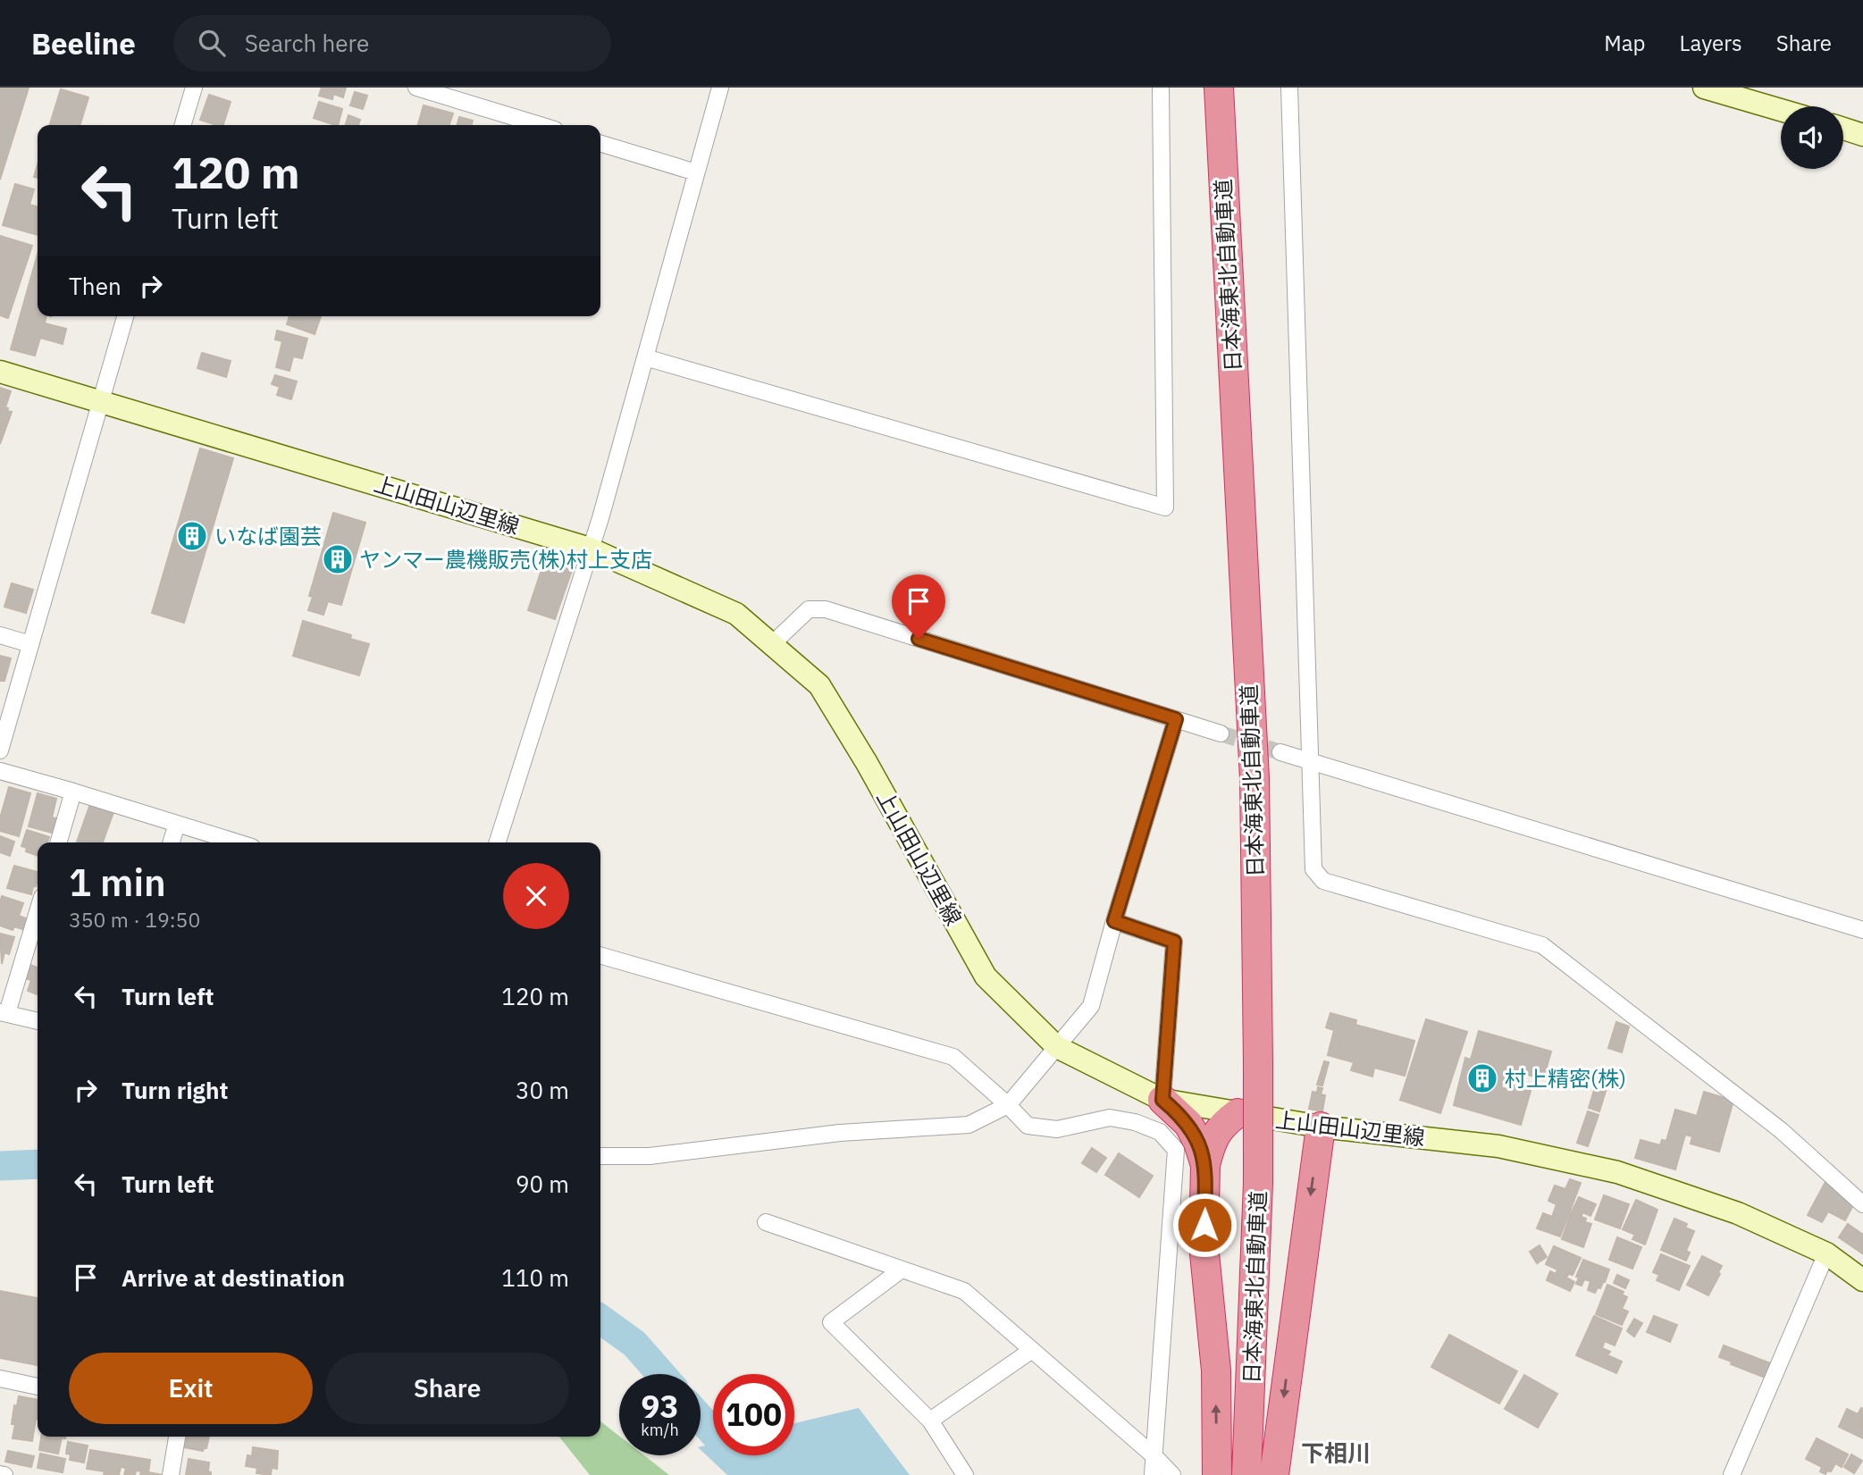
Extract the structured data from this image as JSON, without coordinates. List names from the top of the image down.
{
  "streets": {
    "highway": ["日本海東北自動車道"],
    "main road": ["上山田山辺里線"]
  },
  "districts": ["下相川"],
  "places": {
    "building": ["いなば園芸", "ヤンマー農機販売(株)村上支店", "村上精密(株)"]
  },
  "page": {
    "header": "Beeline",
    "search": "Search here",
    "nav": ["Map", "Layers", "Share"],
    "turn": ["120 m", "Turn left"],
    "then": "Then",
    "heading": ["1 min", "350 m · 19:50"],
    "list": [
      {
        "name": "Turn left",
        "value": "120 m"
      },
      {
        "name": "Turn right",
        "value": "30 m"
      },
      {
        "name": "Turn left",
        "value": "90 m"
      },
      {
        "name": "Arrive at destination",
        "value": "110 m"
      }
    ],
    "buttons": ["Exit", "Share"],
    "speed": "93 km/h",
    "limit": "100"
  }
}
